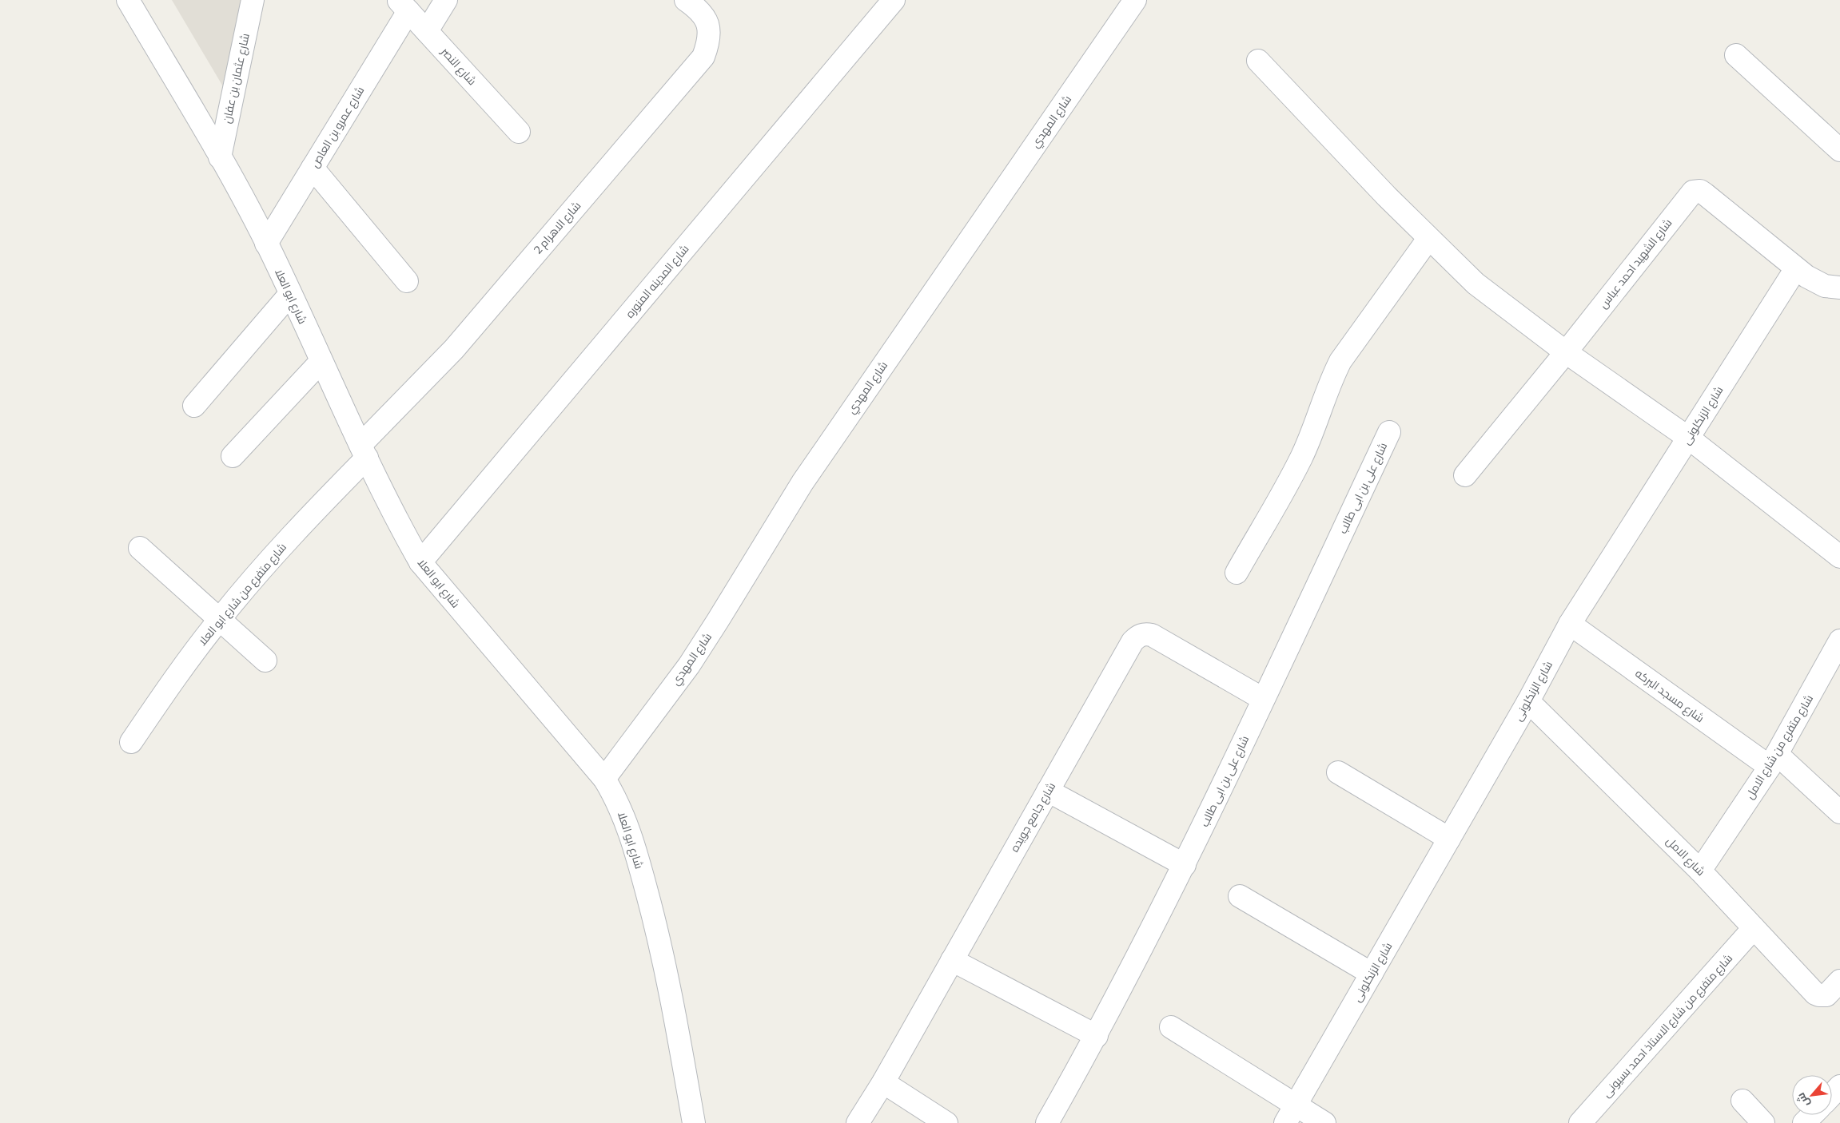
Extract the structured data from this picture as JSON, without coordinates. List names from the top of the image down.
{
  "streets": {
    "street": [
      "شارع النصر",
      "شارع عثمان بن عفان",
      "شارع المهدي",
      "شارع عمرو بن العاص",
      "شارع الاهرام 2",
      "شارع الشهيد احمد عباس",
      "شارع المدينه المنوره",
      "شارع ابو العلا",
      "شارع الزنكلونى",
      "شارع على بن ابى طالب",
      "شارع متفرع من شارع ابو العلا",
      "شارع مسجد البركه",
      "شارع متفرع من شارع الامل",
      "شارع جامع جويده",
      "شارع الامل",
      "شارع متفرع من شارع الاستاذ احمد بسيونى"
    ]
  },
  "crossings": [
    ["شارع النصر", "شارع عمرو بن العاص"],
    ["شارع عثمان بن عفان", "شارع ابو العلا"],
    ["شارع المهدي", "شارع ابو العلا"],
    ["شارع عمرو بن العاص", "شارع ابو العلا"],
    ["شارع الاهرام 2", "شارع ابو العلا"],
    ["شارع الاهرام 2", "شارع متفرع من شارع ابو العلا"],
    ["شارع الشهيد احمد عباس", "شارع الزنكلونى"],
    ["شارع المدينه المنوره", "شارع ابو العلا"],
    ["شارع ابو العلا", "شارع متفرع من شارع ابو العلا"],
    ["شارع الزنكلونى", "شارع مسجد البركه"],
    ["شارع الزنكلونى", "شارع الامل"],
    ["شارع على بن ابى طالب", "شارع جامع جويده"],
    ["شارع مسجد البركه", "شارع متفرع من شارع الامل"],
    ["شارع متفرع من شارع الامل", "شارع الامل"],
    ["شارع الامل", "شارع متفرع من شارع الاستاذ احمد بسيونى"]
  ],
  "north": "bottom left"
}
